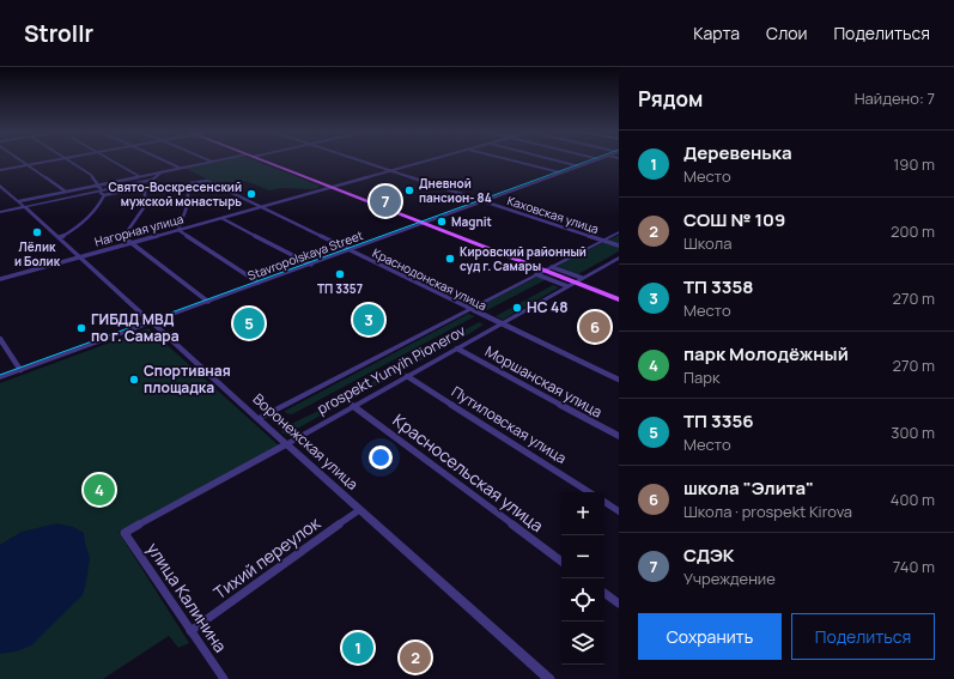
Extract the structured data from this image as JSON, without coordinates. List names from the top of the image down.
{
  "streets": {
    "street": [
      "Каховская улица",
      "Нагорная улица",
      "Stavropolskaya Street",
      "Краснодонская улица",
      "prospekt Yunyih Pionerov",
      "Моршанская улица",
      "Путиловская улица",
      "Воронежская улица",
      "Красносельская улица",
      "Тихий переулок",
      "улица Калинина"
    ]
  },
  "crossings": [
    ["Каховская улица", "Нагорная улица"],
    ["Каховская улица", "Stavropolskaya Street"],
    ["Каховская улица", "prospekt Yunyih Pionerov"],
    ["Нагорная улица", "Краснодонская улица"],
    ["Нагорная улица", "Воронежская улица"],
    ["Stavropolskaya Street", "Краснодонская улица"],
    ["Stavropolskaya Street", "Воронежская улица"],
    ["Краснодонская улица", "prospekt Yunyih Pionerov"],
    ["prospekt Yunyih Pionerov", "Моршанская улица"],
    ["prospekt Yunyih Pionerov", "Путиловская улица"],
    ["prospekt Yunyih Pionerov", "Воронежская улица"],
    ["prospekt Yunyih Pionerov", "Красносельская улица"],
    ["prospekt Yunyih Pionerov", "улица Калинина"],
    ["Воронежская улица", "Тихий переулок"],
    ["Тихий переулок", "улица Калинина"]
  ],
  "places": [
    "Дневной пансион- 84",
    "Свято-Воскресенский мужской монастырь",
    "Magnit",
    "Лёлик и Болик",
    "Кировский районный суд г. Самары",
    "ТП 3357",
    "НС 48",
    "ГИБДД МВД по г. Самара",
    "Спортивная площадка"
  ],
  "page": {
    "header": "Strollr",
    "nav": ["Карта", "Слои", "Поделиться"],
    "heading": ["Рядом", "Найдено: 7"],
    "list": [
      {
        "mark": "1",
        "name": "Деревенька",
        "note": "Место",
        "value": "190 m"
      },
      {
        "mark": "2",
        "name": "СОШ № 109",
        "note": "Школа",
        "value": "200 m"
      },
      {
        "mark": "3",
        "name": "ТП 3358",
        "note": "Место",
        "value": "270 m"
      },
      {
        "mark": "4",
        "name": "парк Молодёжный",
        "note": "Парк",
        "value": "270 m"
      },
      {
        "mark": "5",
        "name": "ТП 3356",
        "note": "Место",
        "value": "300 m"
      },
      {
        "mark": "6",
        "name": "школа \"Элита\"",
        "note": "Школа · prospekt Kirova",
        "value": "400 m"
      },
      {
        "mark": "7",
        "name": "СДЭК",
        "note": "Учреждение",
        "value": "740 m"
      }
    ],
    "pins": [
      "7",
      "3",
      "5",
      "6",
      "4",
      "1",
      "2"
    ],
    "map_buttons": ["+", "−"],
    "buttons": ["Сохранить", "Поделиться"]
  }
}
